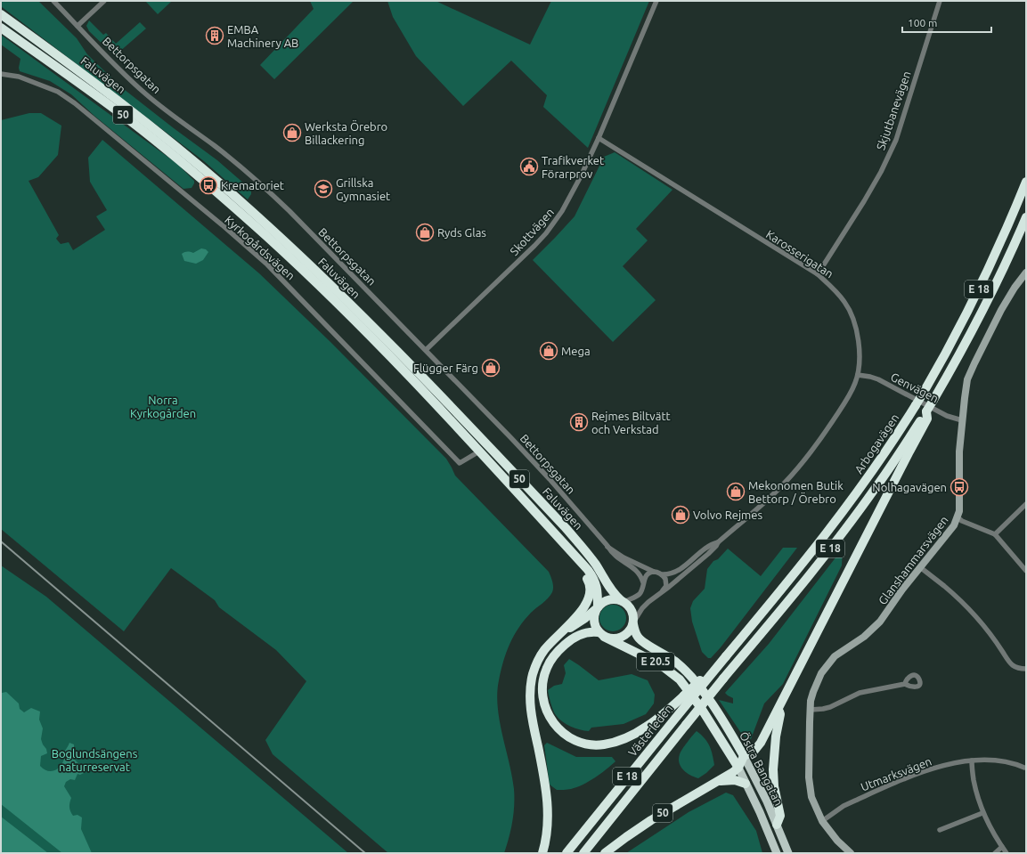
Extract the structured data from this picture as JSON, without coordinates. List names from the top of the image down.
{
  "streets": {
    "highway": [
      "Faluvägen",
      "50",
      "E 18",
      "Arbogavägen",
      "E 20.5",
      "Västerleden",
      "Östra Bangatan"
    ],
    "street": [
      "Bettorpsgatan",
      "Skjutbanevägen",
      "Skottvägen",
      "Kyrkogårdsvägen",
      "Karosserigatan",
      "Genvägen",
      "Glanshammarsvägen",
      "Utmarksvägen"
    ]
  },
  "crossings": [
    ["Bettorpsgatan", "Skottvägen"],
    ["Faluvägen", "50"],
    ["Faluvägen", "Kyrkogårdsvägen"],
    ["Faluvägen", "Karosserigatan"],
    ["Faluvägen", "E 18"],
    ["Faluvägen", "E 20.5"],
    ["Skjutbanevägen", "Karosserigatan"],
    ["50", "Karosserigatan"],
    ["50", "E 18"],
    ["50", "E 20.5"],
    ["50", "Östra Bangatan"],
    ["Skottvägen", "Karosserigatan"],
    ["Karosserigatan", "E 18"],
    ["Karosserigatan", "Genvägen"],
    ["Karosserigatan", "E 20.5"],
    ["E 18", "Arbogavägen"],
    ["E 18", "E 20.5"],
    ["E 18", "Västerleden"],
    ["E 18", "Östra Bangatan"],
    ["Genvägen", "Glanshammarsvägen"],
    ["Arbogavägen", "E 20.5"],
    ["Arbogavägen", "Västerleden"],
    ["Arbogavägen", "Östra Bangatan"],
    ["Glanshammarsvägen", "Utmarksvägen"],
    ["E 20.5", "Västerleden"],
    ["E 20.5", "Östra Bangatan"],
    ["Västerleden", "Östra Bangatan"]
  ],
  "parks": ["Norra Kyrkogården", "Boglundsängens naturreservat"],
  "places": {
    "building": ["EMBA Machinery AB", "Rejmes Biltvätt och Verkstad"],
    "shop": [
      "Werksta Örebro Billackering",
      "Ryds Glas",
      "Mega",
      "Flügger Färg",
      "Mekonomen Butik Bettorp / Örebro",
      "Volvo Rejmes"
    ],
    "public building": ["Trafikverket Förarprov"],
    "bus stop": ["Krematoriet", "Nolhagavägen"],
    "school or university": ["Grillska Gymnasiet"]
  },
  "scale_bar": "100 m"
}
